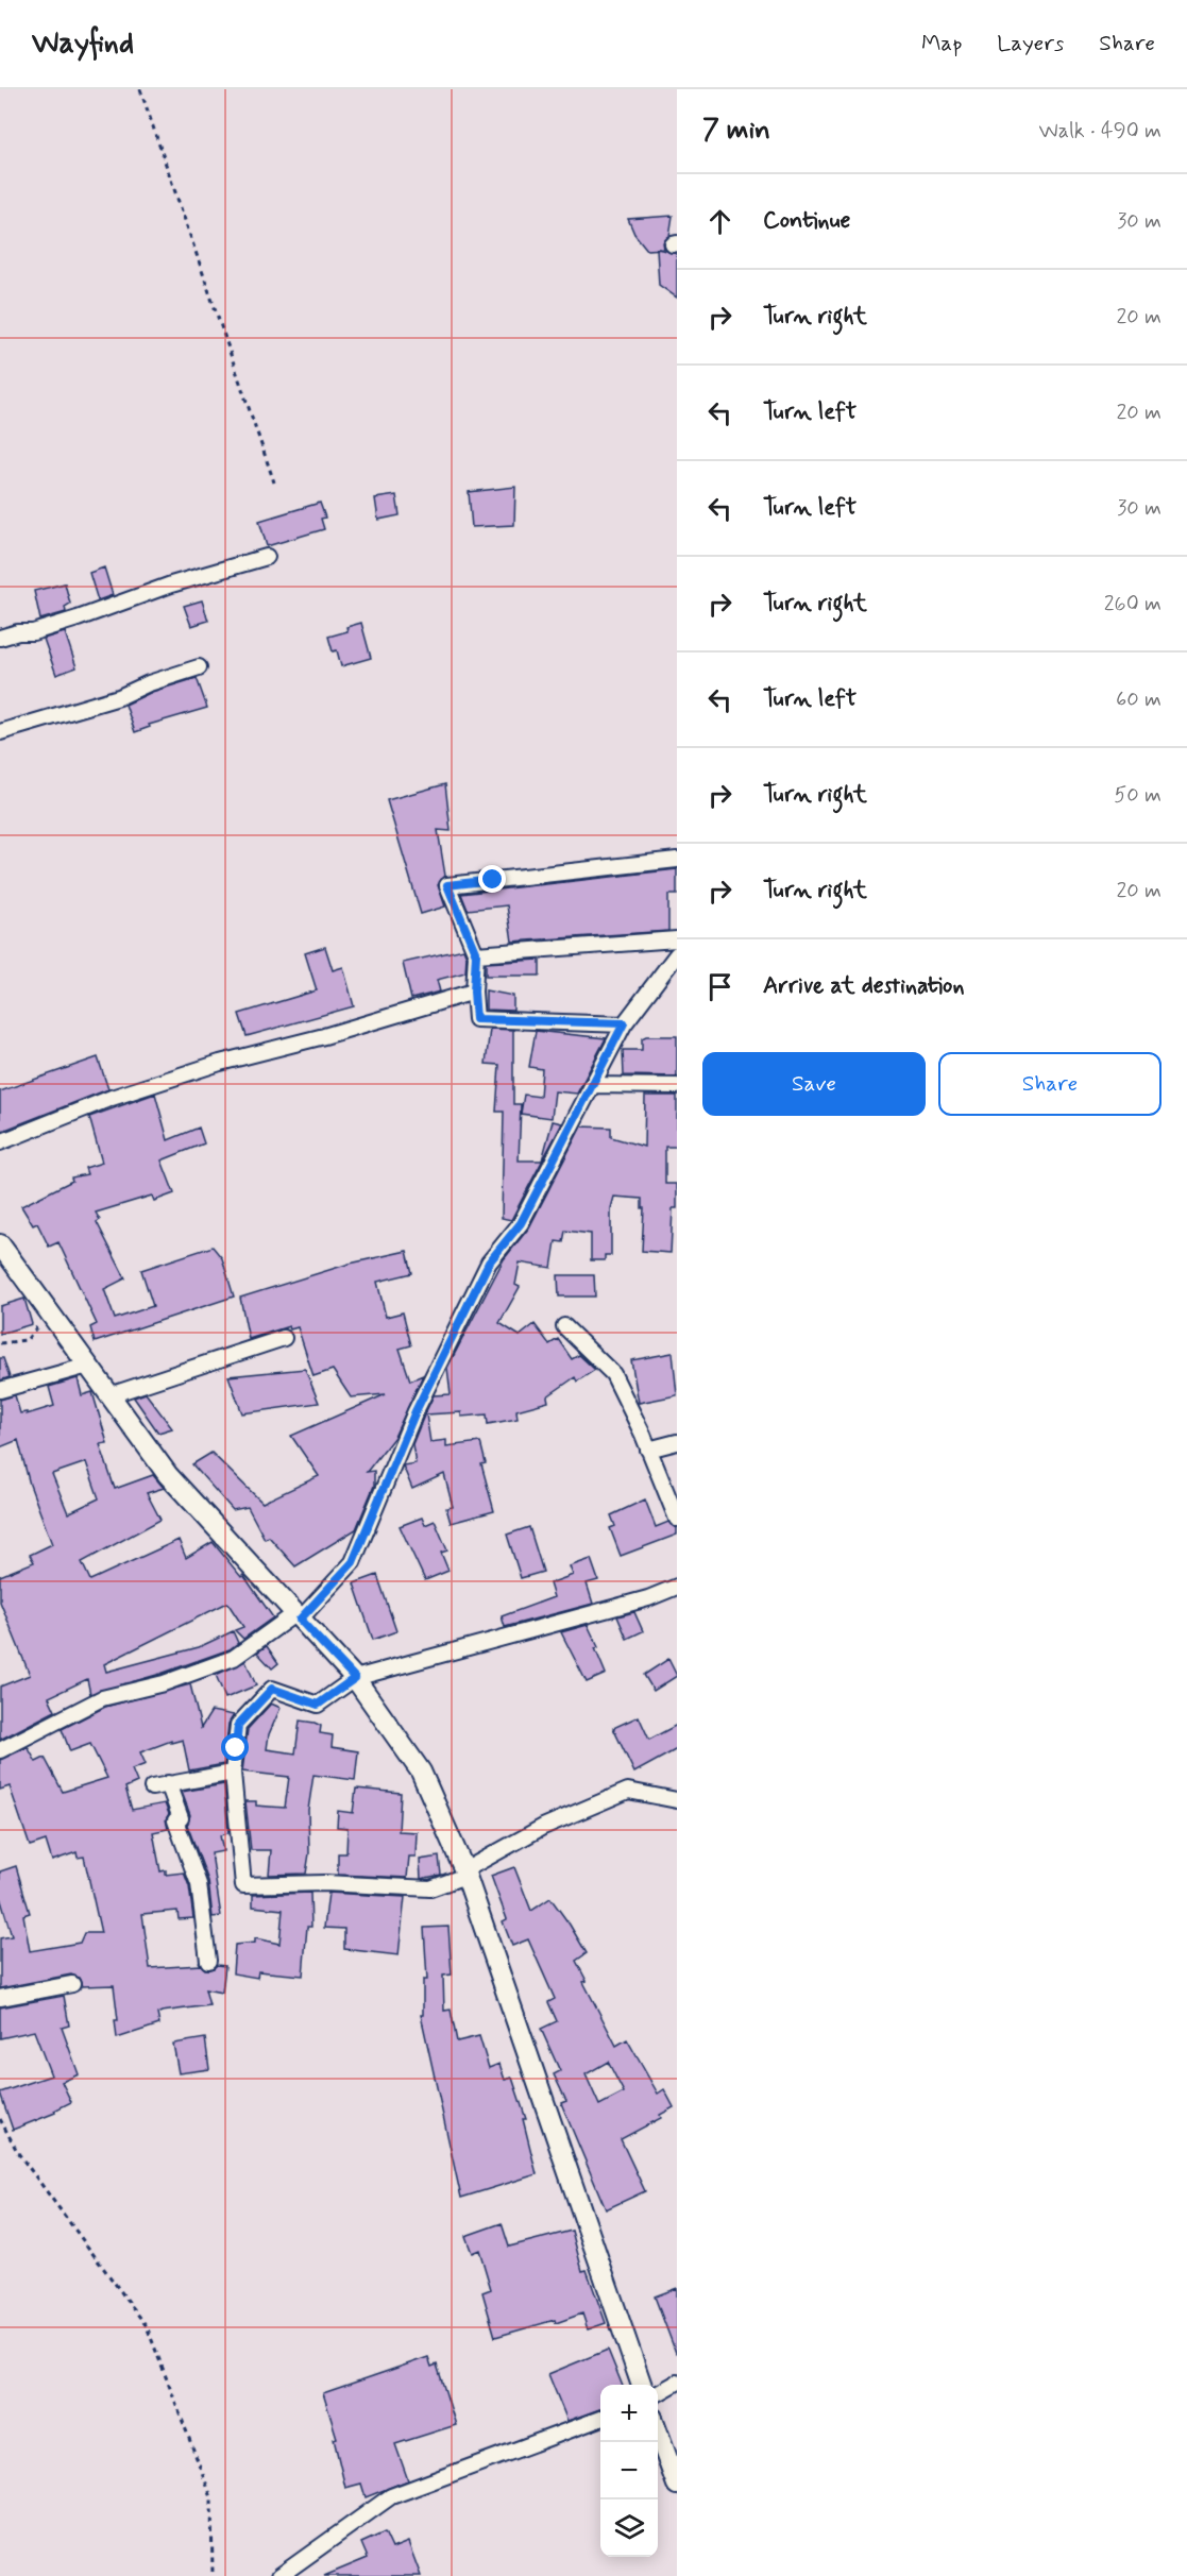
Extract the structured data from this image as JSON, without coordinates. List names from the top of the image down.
{
  "page": {
    "header": "Wayfind",
    "nav": ["Map", "Layers", "Share"],
    "heading": ["7 min", "Walk · 490 m"],
    "list": [
      ["Continue", "30 m"],
      ["Turn right", "20 m"],
      ["Turn left", "20 m"],
      ["Turn left", "30 m"],
      ["Turn right", "260 m"],
      ["Turn left", "60 m"],
      ["Turn right", "50 m"],
      ["Turn right", "20 m"],
      "Arrive at destination"
    ],
    "buttons": ["Save", "Share"],
    "map_buttons": ["+", "−"]
  }
}
